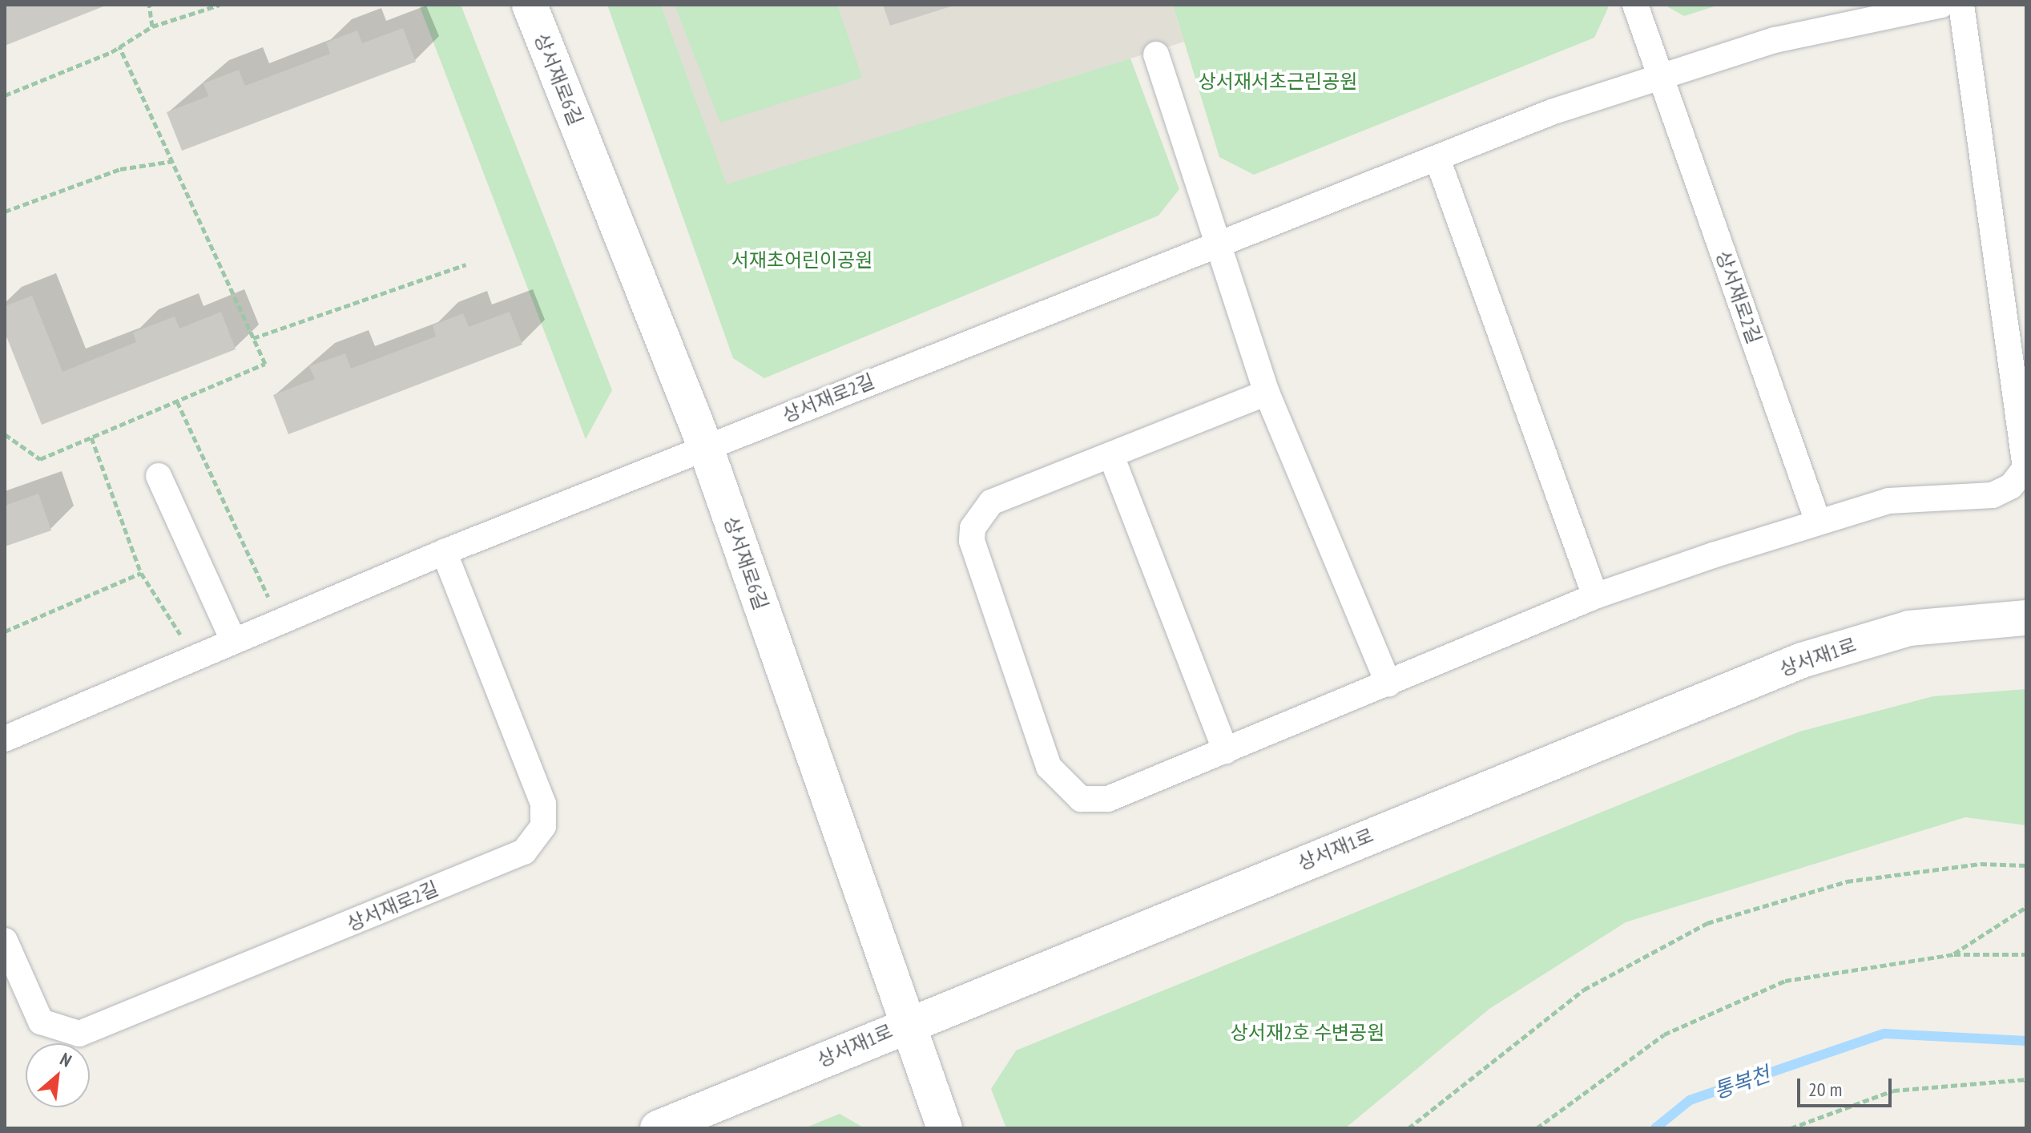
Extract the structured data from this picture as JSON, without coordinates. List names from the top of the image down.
{
  "streets": {
    "street": ["상서재로6길", "상서재로2길", "상서재1로"]
  },
  "crossings": [
    ["상서재로6길", "상서재로2길"],
    ["상서재로6길", "상서재1로"]
  ],
  "water": ["통복천"],
  "parks": ["상서재서초근린공원", "서재초어린이공원", "상서재2호 수변공원"],
  "scale_bar": "20 m",
  "north": "top right"
}
